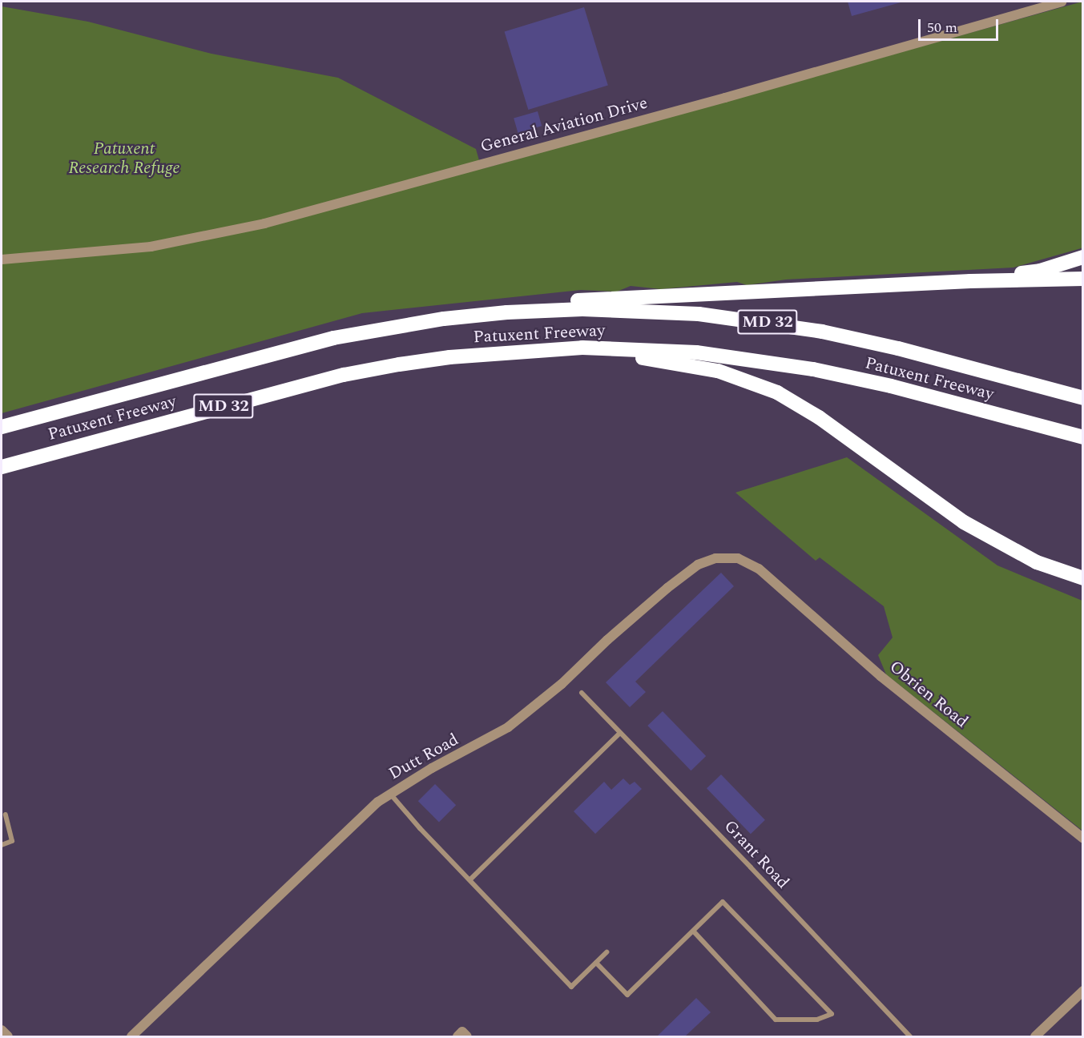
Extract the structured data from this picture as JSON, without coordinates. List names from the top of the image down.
{
  "streets": {
    "highway": ["MD 32", "Patuxent Freeway"],
    "street": ["General Aviation Drive", "Obrien Road", "Dutt Road"],
    "lane": ["Grant Road"]
  },
  "crossings": [
    ["Obrien Road", "Dutt Road"]
  ],
  "parks": ["Patuxent Research Refuge"],
  "scale_bar": "50 m"
}
